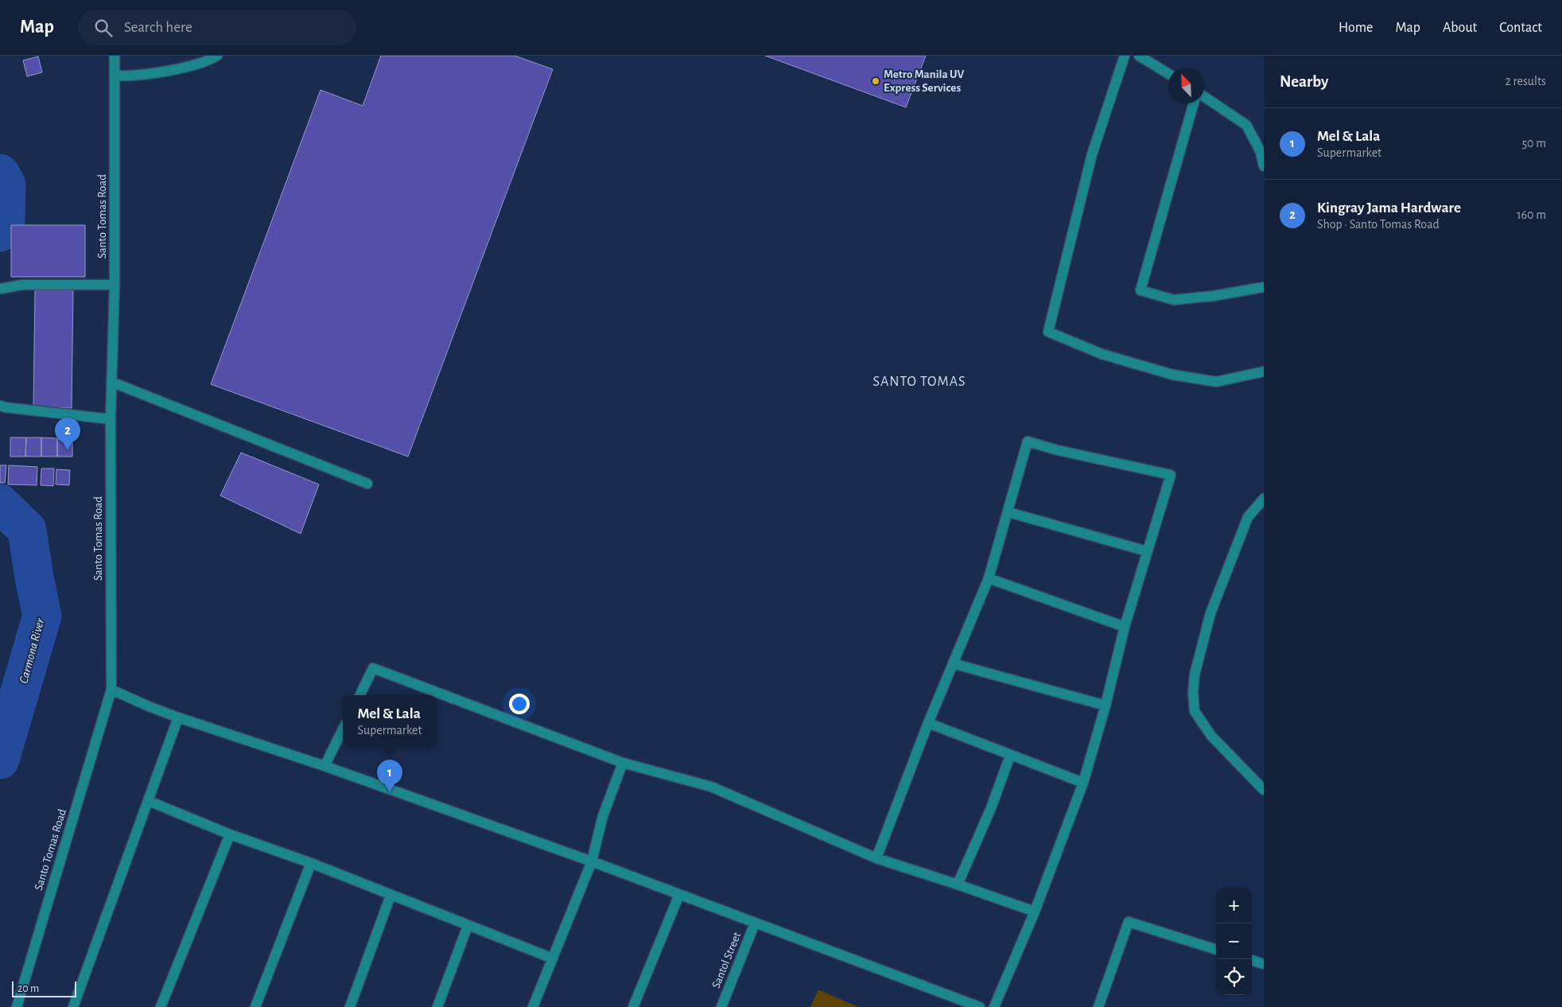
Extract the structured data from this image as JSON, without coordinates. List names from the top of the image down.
{
  "streets": {
    "street": ["Santo Tomas Road", "Santol Street"]
  },
  "districts": ["SANTO TOMAS"],
  "water": ["Carmona River"],
  "places": ["Metro Manila UV Express Services"],
  "scale_bar": "20 m",
  "north": "top left",
  "page": {
    "header": "Map",
    "search": "Search here",
    "nav": [
      "Home",
      "Map",
      "About",
      "Contact"
    ],
    "heading": ["Nearby", "2 results"],
    "list": [
      {
        "mark": "1",
        "name": "Mel & Lala",
        "note": "Supermarket",
        "value": "50 m"
      },
      {
        "mark": "2",
        "name": "Kingray Jama Hardware",
        "note": "Shop · Santo Tomas Road",
        "value": "160 m"
      }
    ],
    "pins": ["2", "1"],
    "popup": ["Mel & Lala", "Supermarket"],
    "map_buttons": ["+", "−"],
    "scale": "20 m"
  }
}
